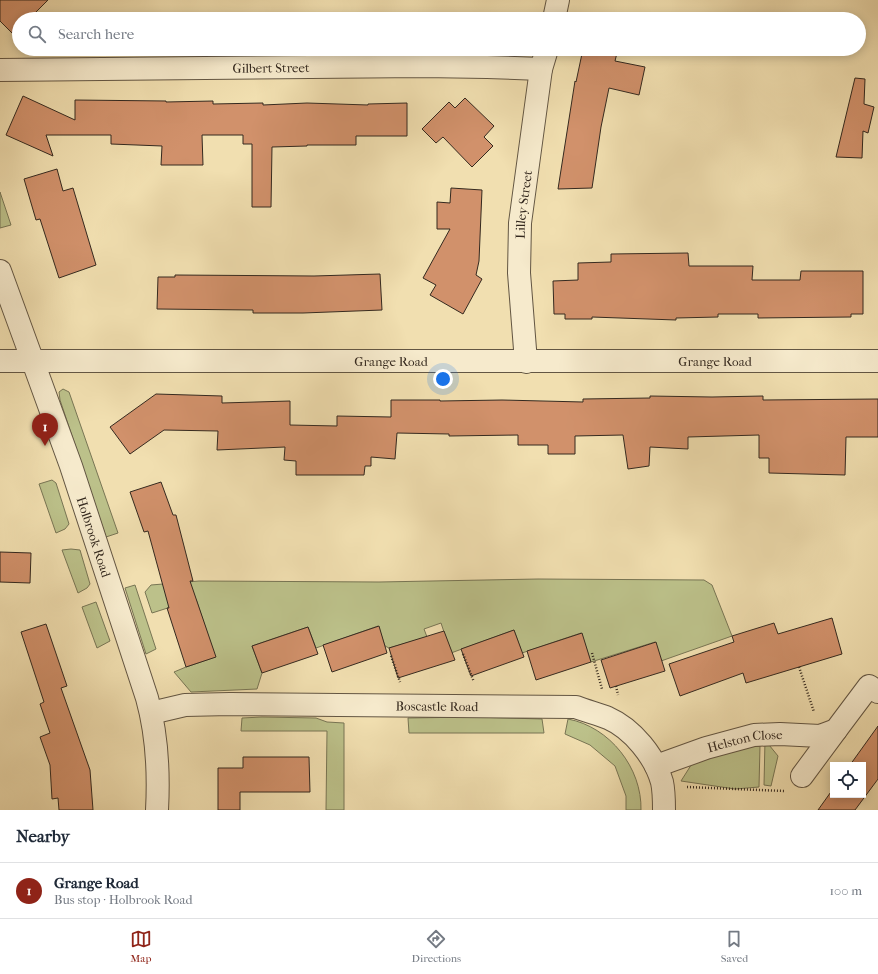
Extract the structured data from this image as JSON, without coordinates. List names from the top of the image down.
{
  "streets": {
    "street": [
      "Gilbert Street",
      "Lilley Street",
      "Grange Road",
      "Holbrook Road",
      "Boscastle Road",
      "Helston Close"
    ]
  },
  "crossings": [
    ["Gilbert Street", "Lilley Street"],
    ["Lilley Street", "Grange Road"],
    ["Grange Road", "Holbrook Road"],
    ["Holbrook Road", "Boscastle Road"],
    ["Boscastle Road", "Helston Close"]
  ],
  "page": {
    "search": "Search here",
    "pins": "1",
    "heading": "Nearby",
    "list": [
      {
        "mark": "1",
        "name": "Grange Road",
        "note": "Bus stop · Holbrook Road",
        "value": "100 m"
      }
    ],
    "nav": ["Map", "Directions", "Saved"]
  }
}
